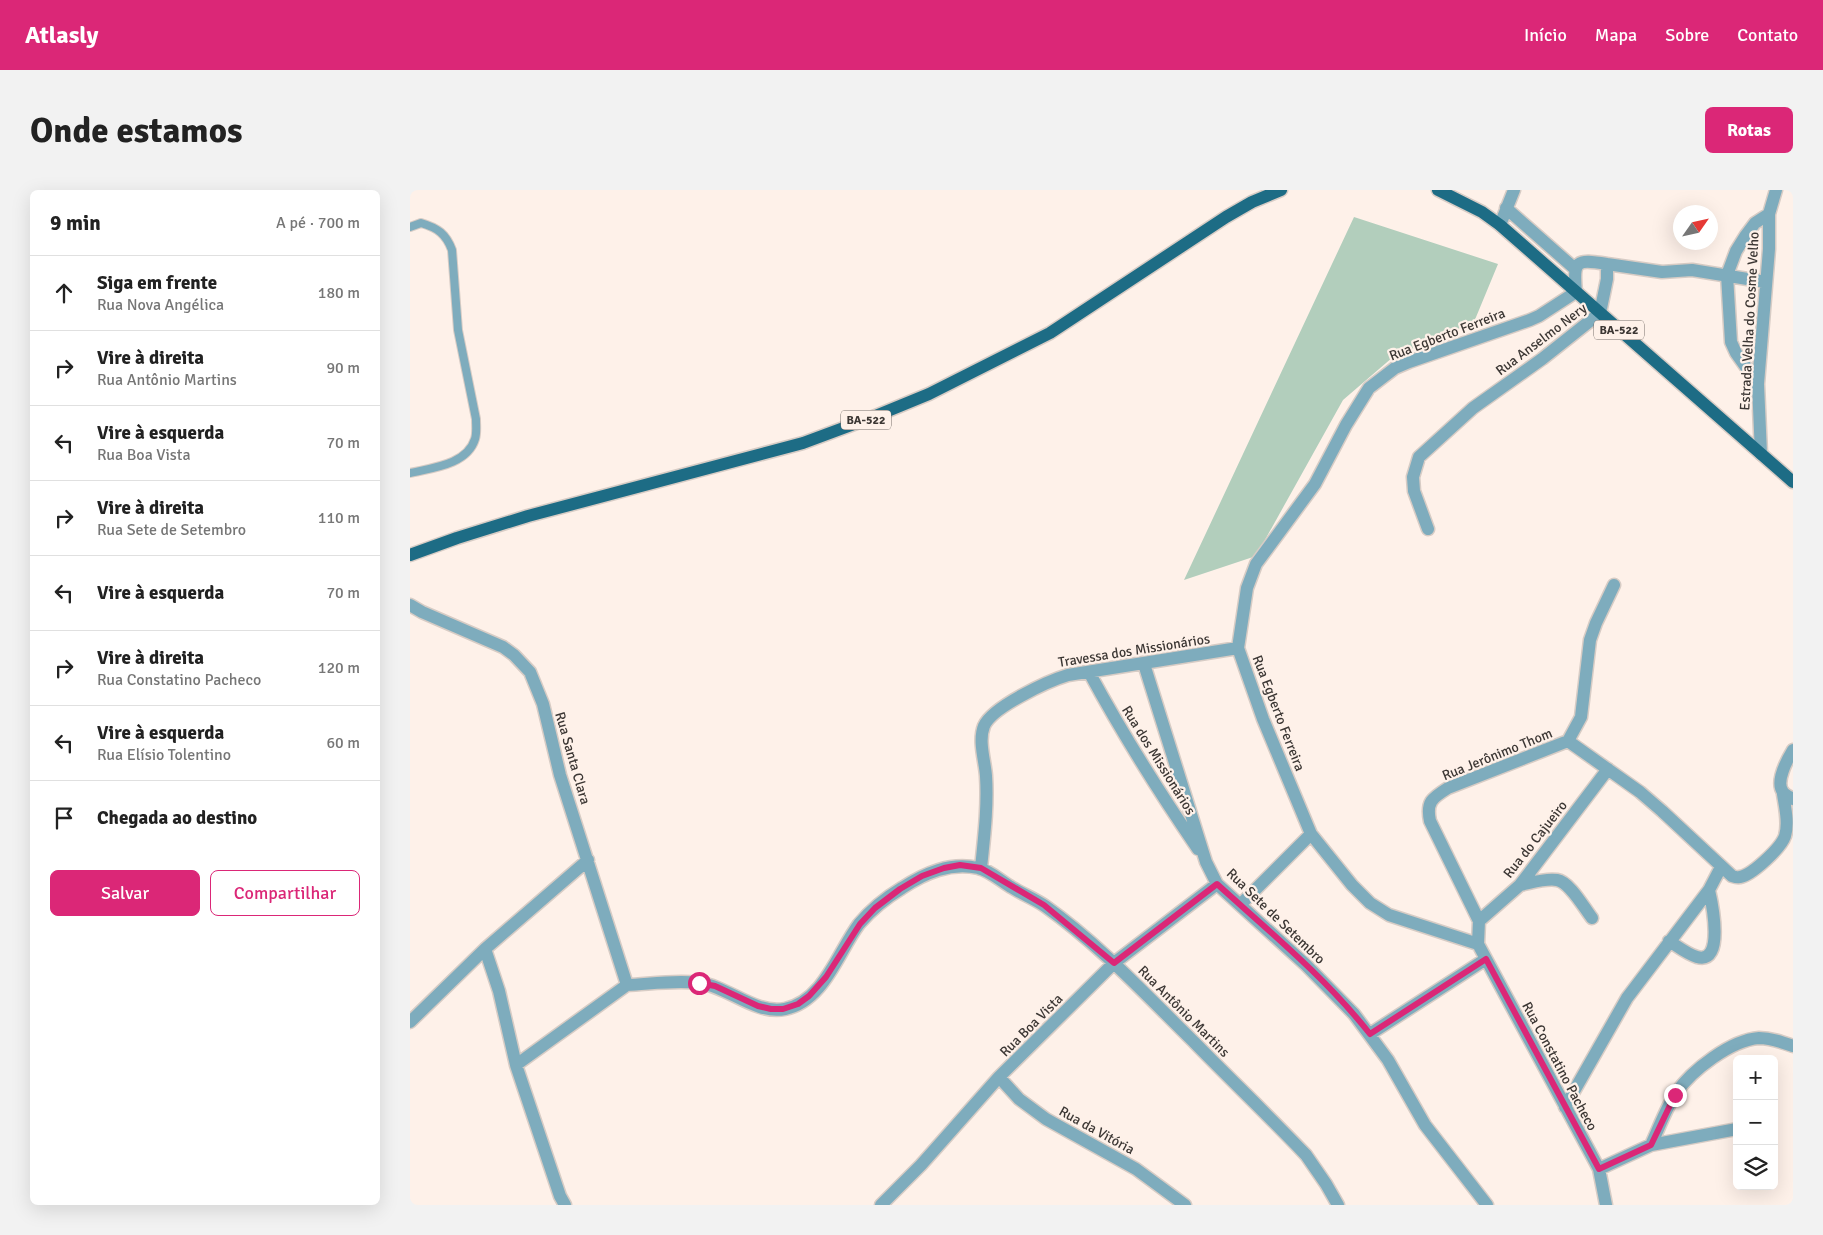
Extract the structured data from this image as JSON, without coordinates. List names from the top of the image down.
{
  "streets": {
    "main road": ["BA-522"],
    "street": [
      "Estrada Velha do Cosme Velho",
      "Rua Egberto Ferreira",
      "Rua Anselmo Nery",
      "Travessa dos Missionários",
      "Rua Jerônimo Thom",
      "Rua Santa Clara",
      "Rua dos Missionários",
      "Rua do Cajueiro",
      "Rua Sete de Setembro",
      "Rua Antônio Martins",
      "Rua Boa Vista",
      "Rua Constatino Pacheco",
      "Rua da Vitória"
    ]
  },
  "crossings": [
    ["Estrada Velha do Cosme Velho", "BA-522"],
    ["BA-522", "Rua Egberto Ferreira"],
    ["BA-522", "Rua Anselmo Nery"],
    ["Rua Egberto Ferreira", "Travessa dos Missionários"],
    ["Rua Egberto Ferreira", "Rua Constatino Pacheco"],
    ["Travessa dos Missionários", "Rua dos Missionários"],
    ["Travessa dos Missionários", "Rua Sete de Setembro"],
    ["Travessa dos Missionários", "Rua Antônio Martins"],
    ["Rua Jerônimo Thom", "Rua do Cajueiro"],
    ["Rua dos Missionários", "Rua Sete de Setembro"],
    ["Rua Sete de Setembro", "Rua Boa Vista"],
    ["Rua Antônio Martins", "Rua Boa Vista"],
    ["Rua Boa Vista", "Rua da Vitória"]
  ],
  "north": "top right",
  "page": {
    "header": "Atlasly",
    "nav": [
      "Início",
      "Mapa",
      "Sobre",
      "Contato"
    ],
    "buttons": [
      "Rotas",
      ["Salvar", "Compartilhar"]
    ],
    "title": "Onde estamos",
    "heading": ["9 min", "A pé · 700 m"],
    "list": [
      ["Siga em frente", "Rua Nova Angélica", "180 m"],
      ["Vire à direita", "Rua Antônio Martins", "90 m"],
      ["Vire à esquerda", "Rua Boa Vista", "70 m"],
      ["Vire à direita", "Rua Sete de Setembro", "110 m"],
      ["Vire à esquerda", "70 m"],
      ["Vire à direita", "Rua Constatino Pacheco", "120 m"],
      ["Vire à esquerda", "Rua Elísio Tolentino", "60 m"],
      "Chegada ao destino"
    ],
    "map_buttons": ["+", "−"]
  }
}
